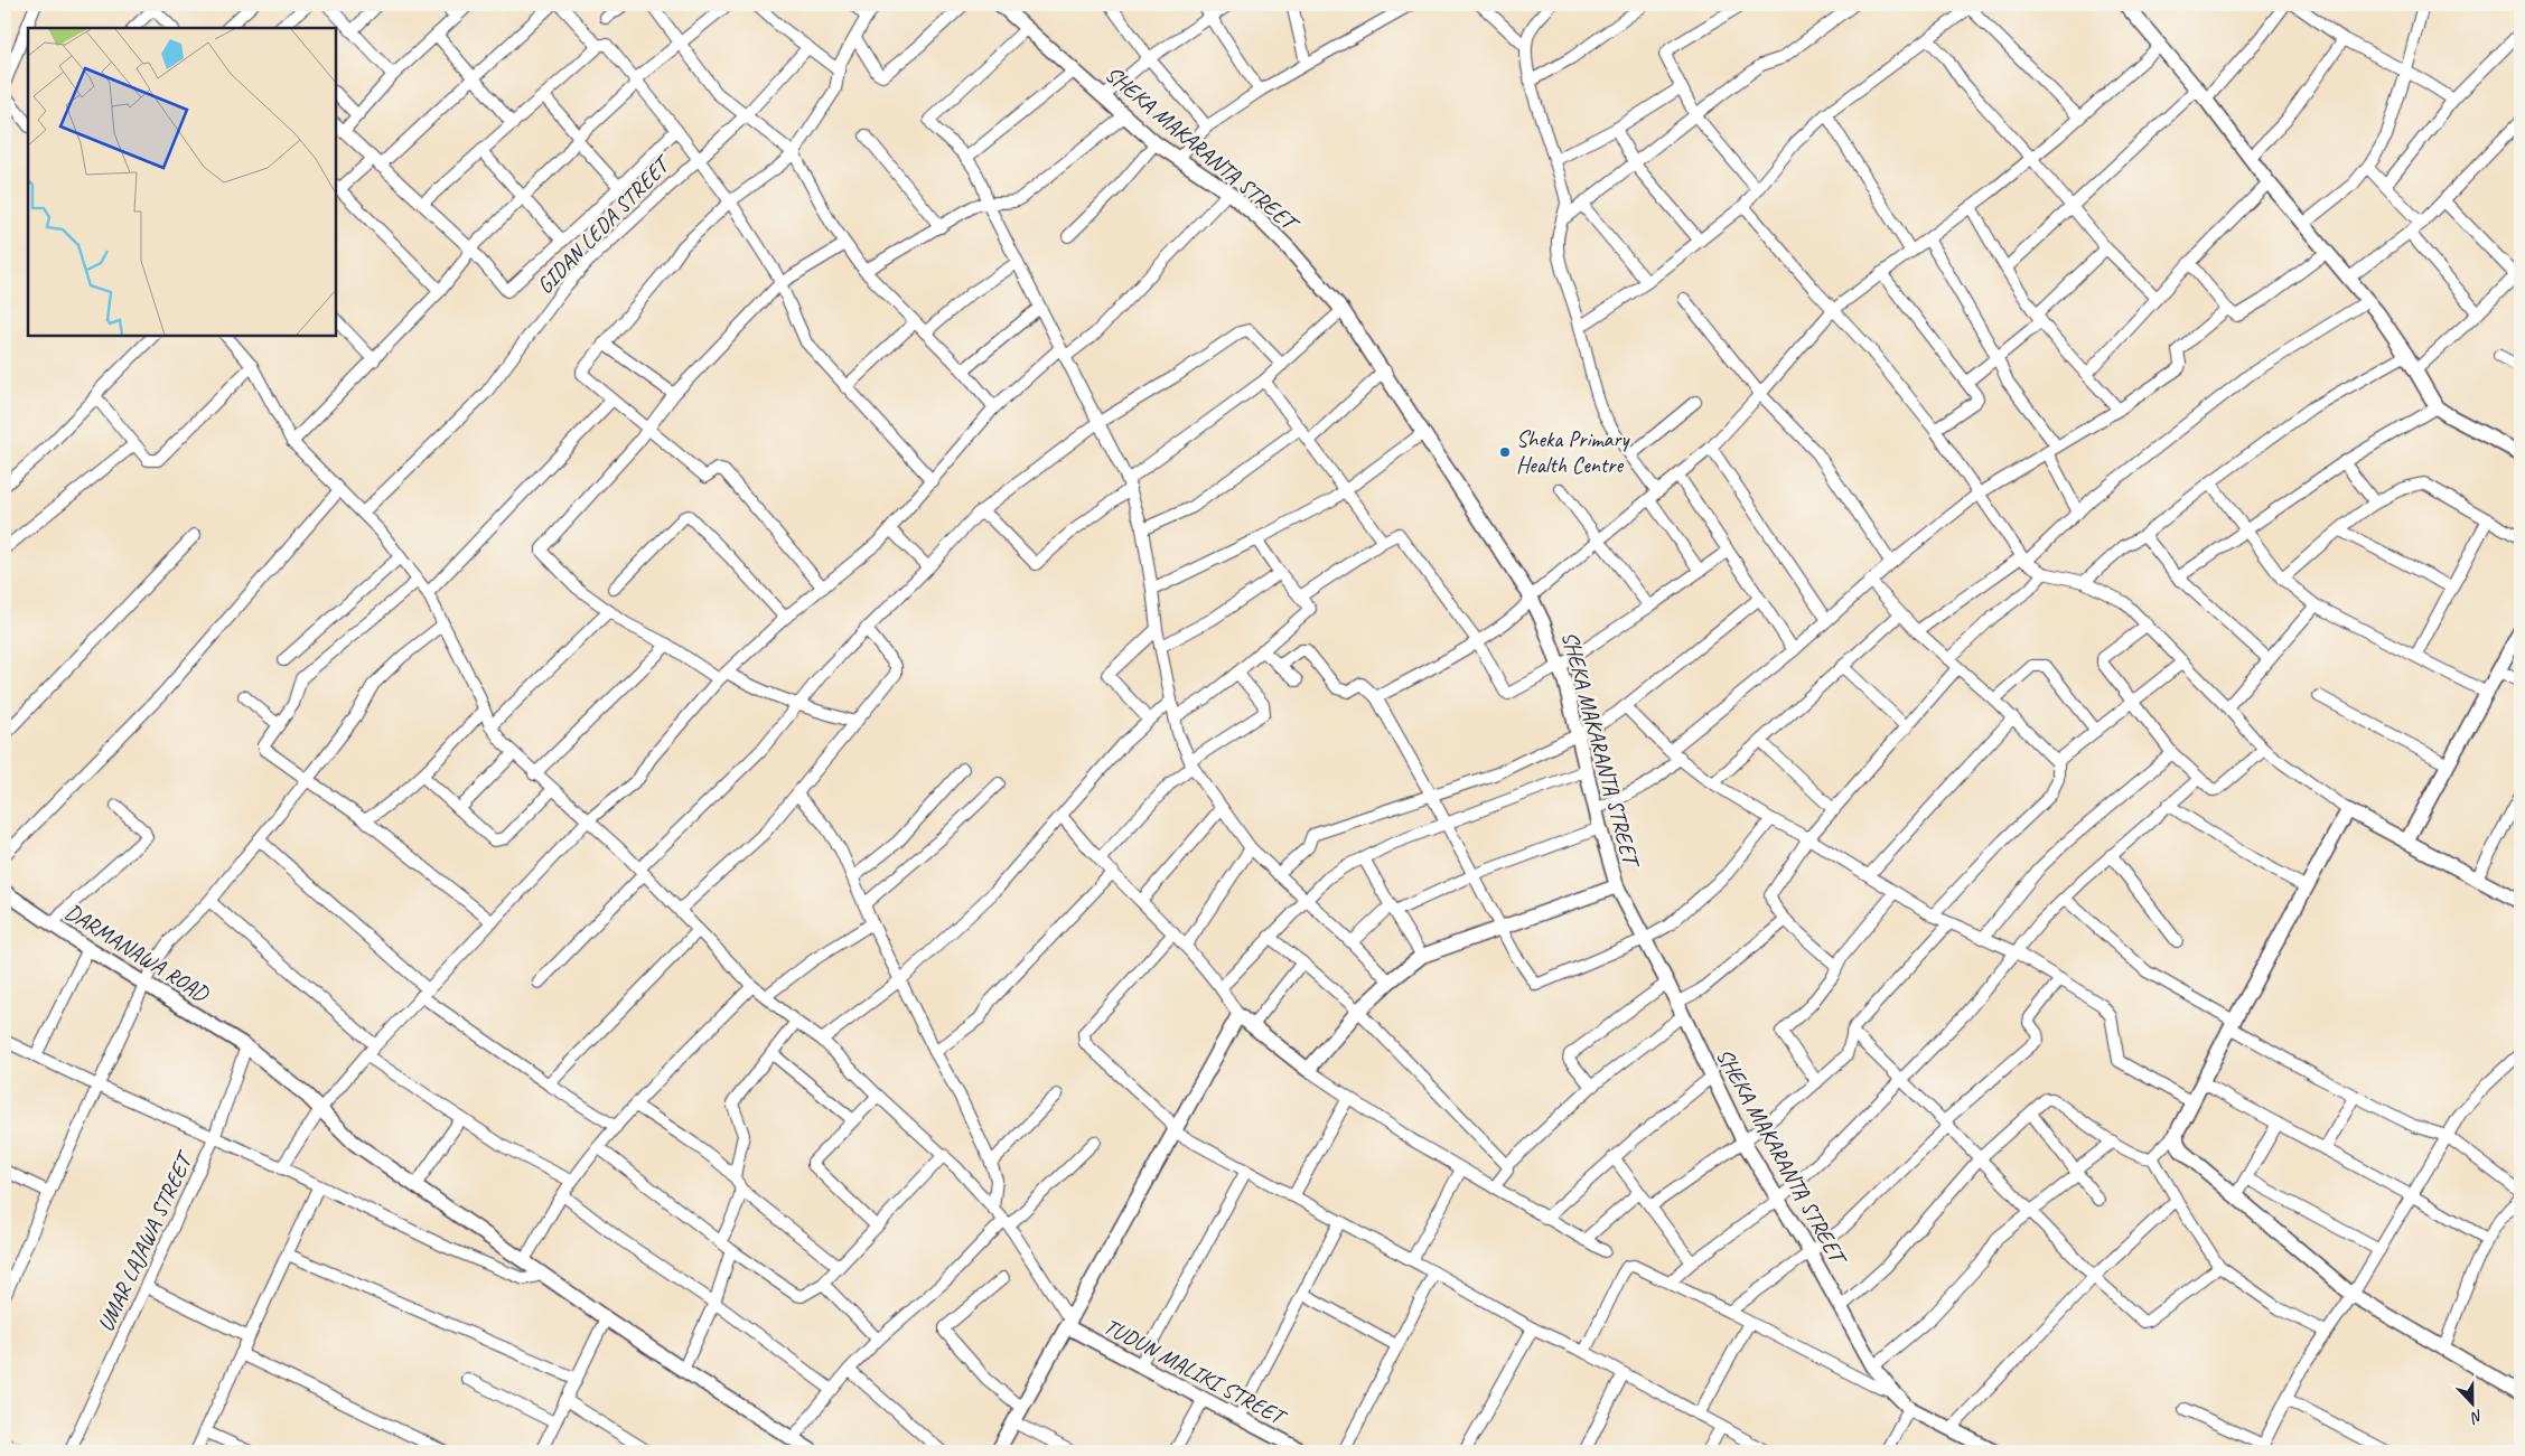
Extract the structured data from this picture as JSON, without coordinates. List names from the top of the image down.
{
  "streets": {
    "street": [
      "SHEKA MAKARANTA STREET",
      "GIDAN LEDA STREET",
      "DARMANAWA ROAD",
      "UMAR LAJAWA STREET",
      "TUDUN MALIKI STREET"
    ]
  },
  "crossings": [
    ["DARMANAWA ROAD", "UMAR LAJAWA STREET"]
  ],
  "places": ["Sheka Primary Health Centre"],
  "north": "bottom"
}
